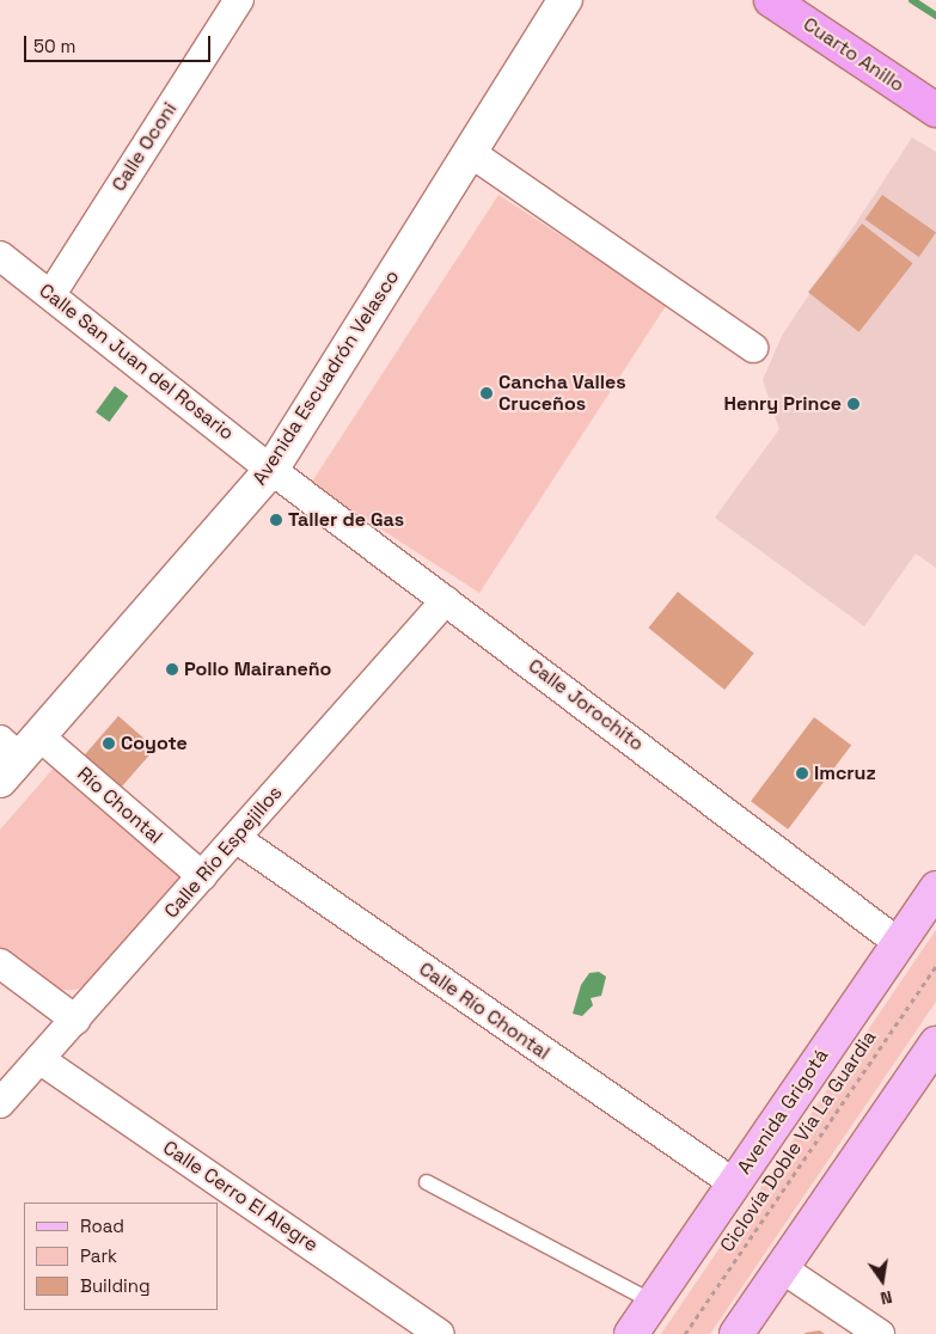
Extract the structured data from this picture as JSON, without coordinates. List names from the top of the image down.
{
  "streets": {
    "highway": ["Cuarto Anillo"],
    "main road": ["Avenida Grigotá"],
    "street": [
      "Calle Oconi",
      "Calle San Juan del Rosario",
      "Avenida Escuadrón Velasco",
      "Calle Jorochito",
      "Río Chontal",
      "Calle Río Espejillos",
      "Calle Río Chontal",
      "Calle Cerro El Alegre"
    ],
    "path": ["Ciclovía Doble Vía La Guardia"]
  },
  "crossings": [
    ["Calle Oconi", "Calle San Juan del Rosario"],
    ["Calle San Juan del Rosario", "Avenida Escuadrón Velasco"],
    ["Calle San Juan del Rosario", "Calle Jorochito"],
    ["Avenida Escuadrón Velasco", "Calle Jorochito"],
    ["Avenida Escuadrón Velasco", "Río Chontal"],
    ["Calle Jorochito", "Calle Río Espejillos"],
    ["Calle Jorochito", "Avenida Grigotá"],
    ["Río Chontal", "Calle Río Espejillos"],
    ["Calle Río Espejillos", "Calle Río Chontal"],
    ["Calle Río Espejillos", "Calle Cerro El Alegre"],
    ["Calle Río Chontal", "Avenida Grigotá"]
  ],
  "places": [
    "Cancha Valles Cruceños",
    "Henry Prince",
    "Taller de Gas",
    "Pollo Mairaneño",
    "Coyote",
    "Imcruz"
  ],
  "legend": ["Road", "Park", "Building"],
  "scale_bar": "50 m",
  "north": "bottom"
}
